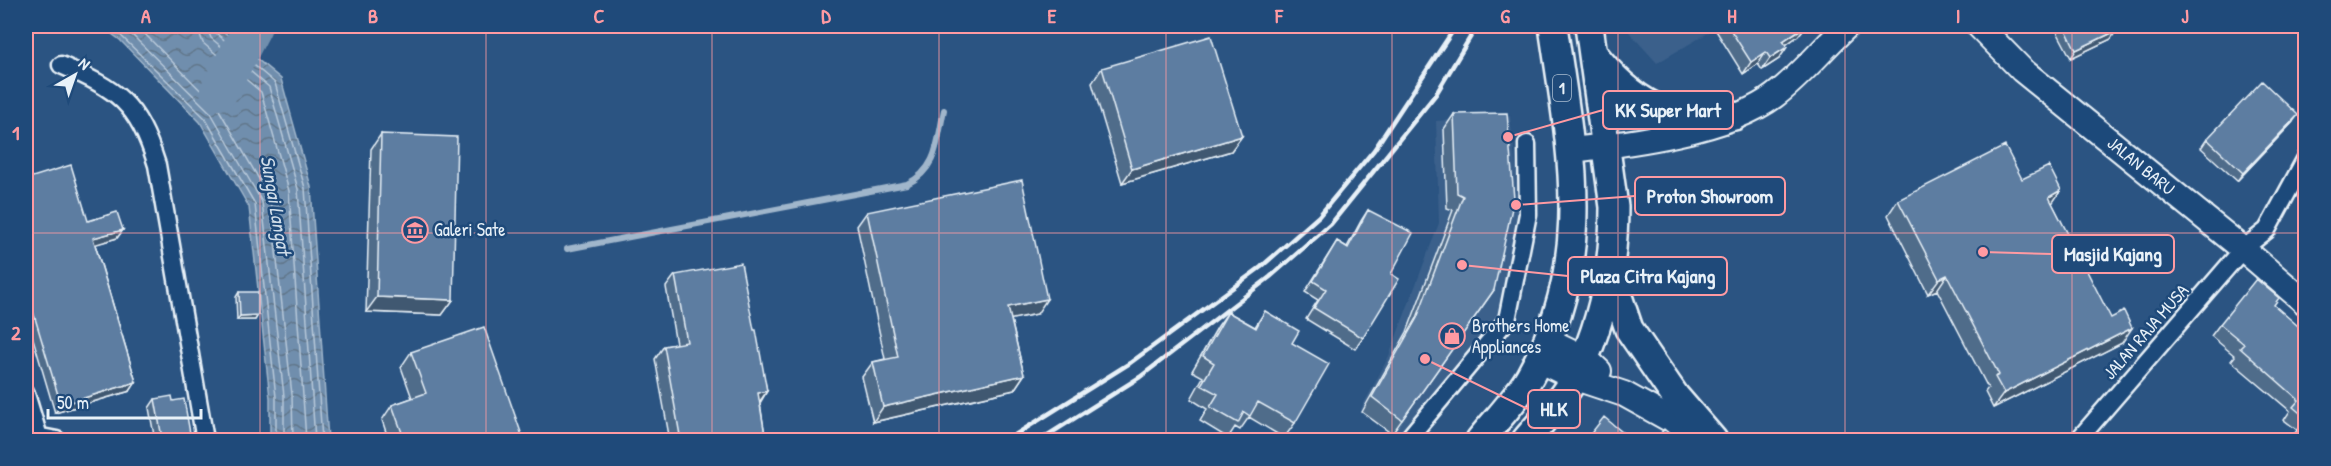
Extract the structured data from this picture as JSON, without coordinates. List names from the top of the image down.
{
  "streets": {
    "main road": ["1", "JALAN BARU"],
    "street": ["JALAN RAJA MUSA"]
  },
  "crossings": [
    ["JALAN BARU", "JALAN RAJA MUSA"]
  ],
  "water": ["Sungai Langat"],
  "places": {
    "other": [
      "KK Super Mart",
      "Proton Showroom",
      "Masjid Kajang",
      "Plaza Citra Kajang",
      "HLK"
    ],
    "museum": ["Galeri Sate"],
    "shop": ["Brothers Home Appliances"]
  },
  "scale_bar": "50 m",
  "north": "top right",
  "grid": {
    "columns": [
      "A",
      "B",
      "C",
      "D",
      "E",
      "F",
      "G",
      "H",
      "I",
      "J"
    ],
    "rows": ["1", "2"]
  }
}
